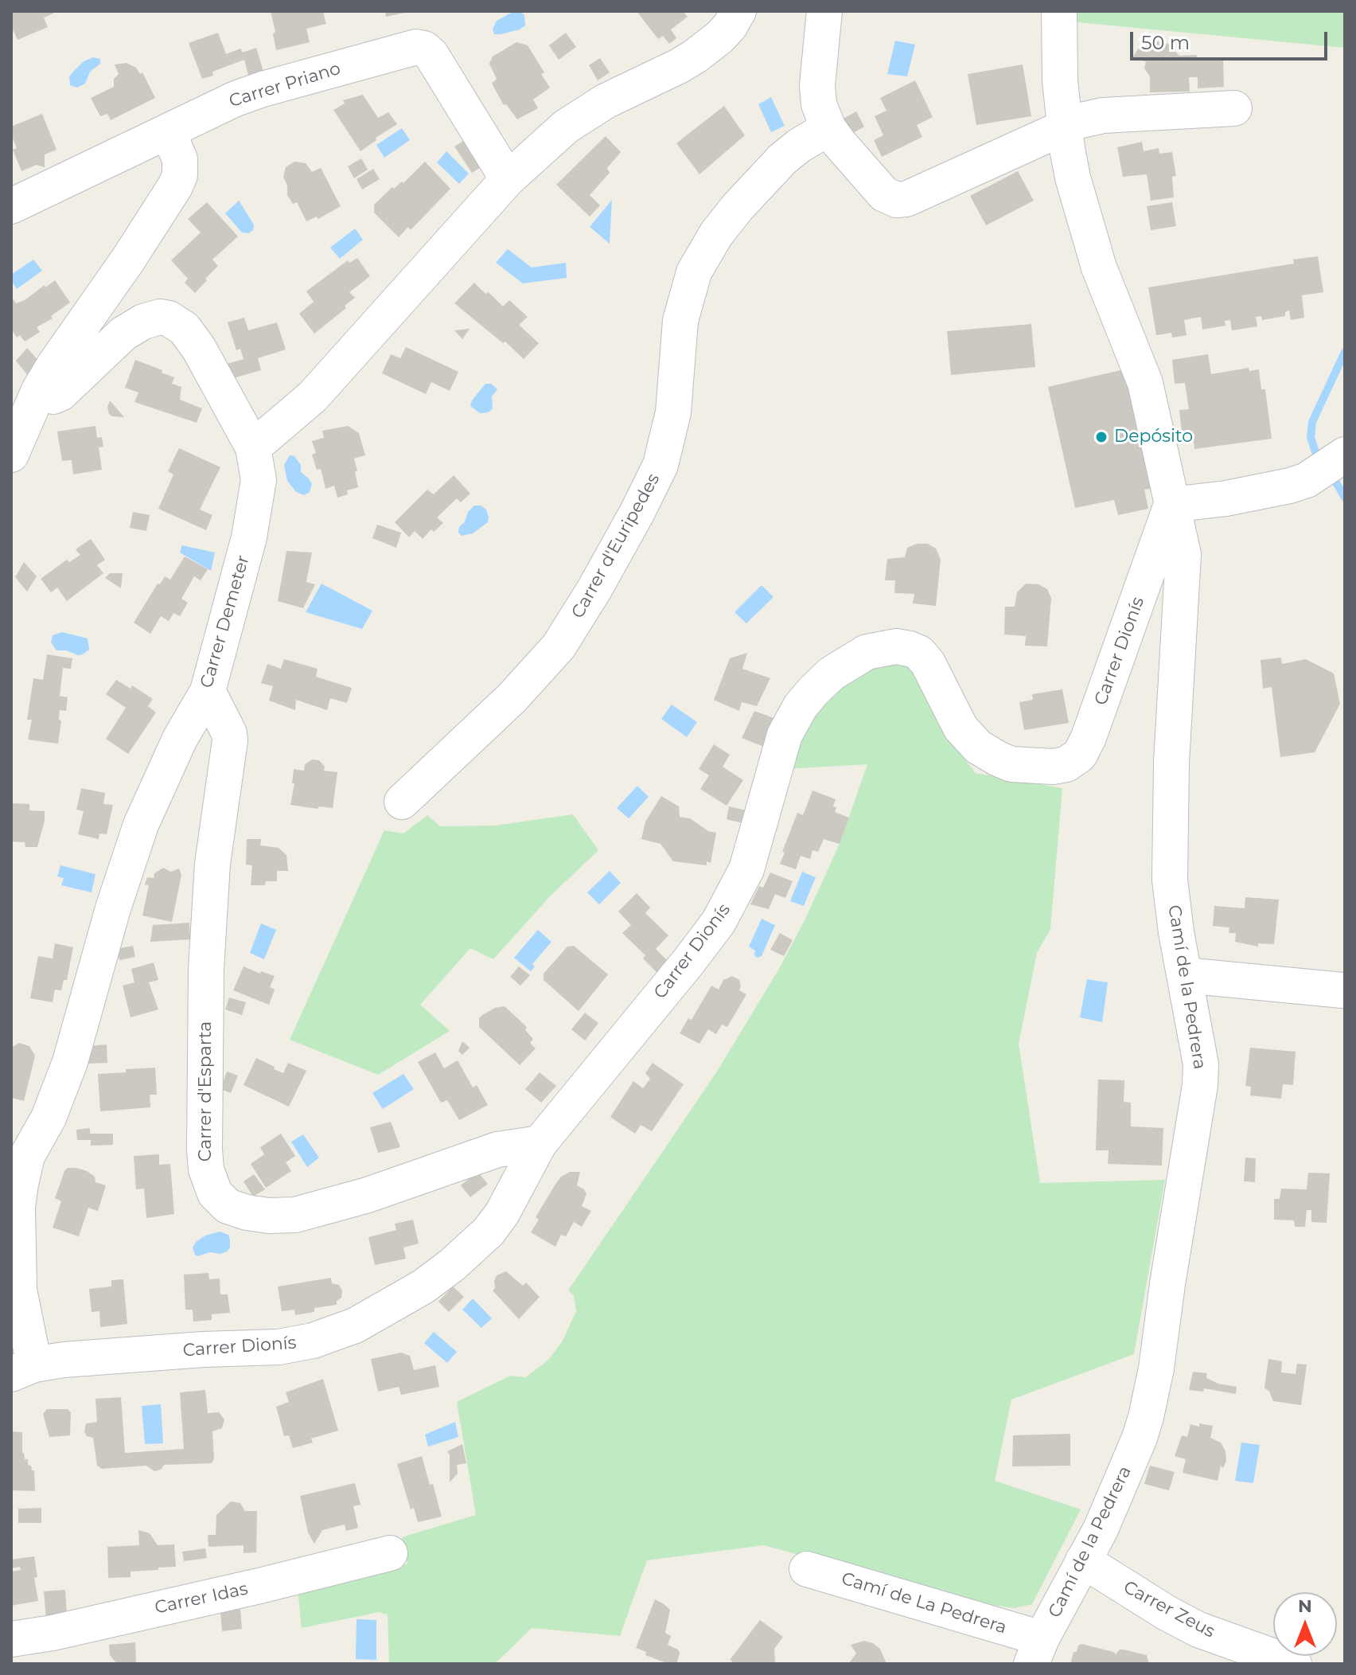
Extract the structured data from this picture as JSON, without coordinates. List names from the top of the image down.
{
  "streets": {
    "street": [
      "Carrer Priano",
      "Carrer d'Euripedes",
      "Carrer Demeter",
      "Carrer Dionís",
      "Camí de la Pedrera",
      "Carrer d'Esparta",
      "Carrer Idas",
      "Camí de La Pedrera",
      "Carrer Zeus"
    ]
  },
  "crossings": [
    ["Carrer Demeter", "Carrer Dionís"],
    ["Carrer Demeter", "Carrer d'Esparta"],
    ["Carrer Dionís", "Camí de la Pedrera"],
    ["Carrer Dionís", "Carrer d'Esparta"],
    ["Camí de la Pedrera", "Camí de La Pedrera"],
    ["Camí de la Pedrera", "Carrer Zeus"]
  ],
  "places": ["Depósito"],
  "scale_bar": "50 m",
  "north": "top"
}
